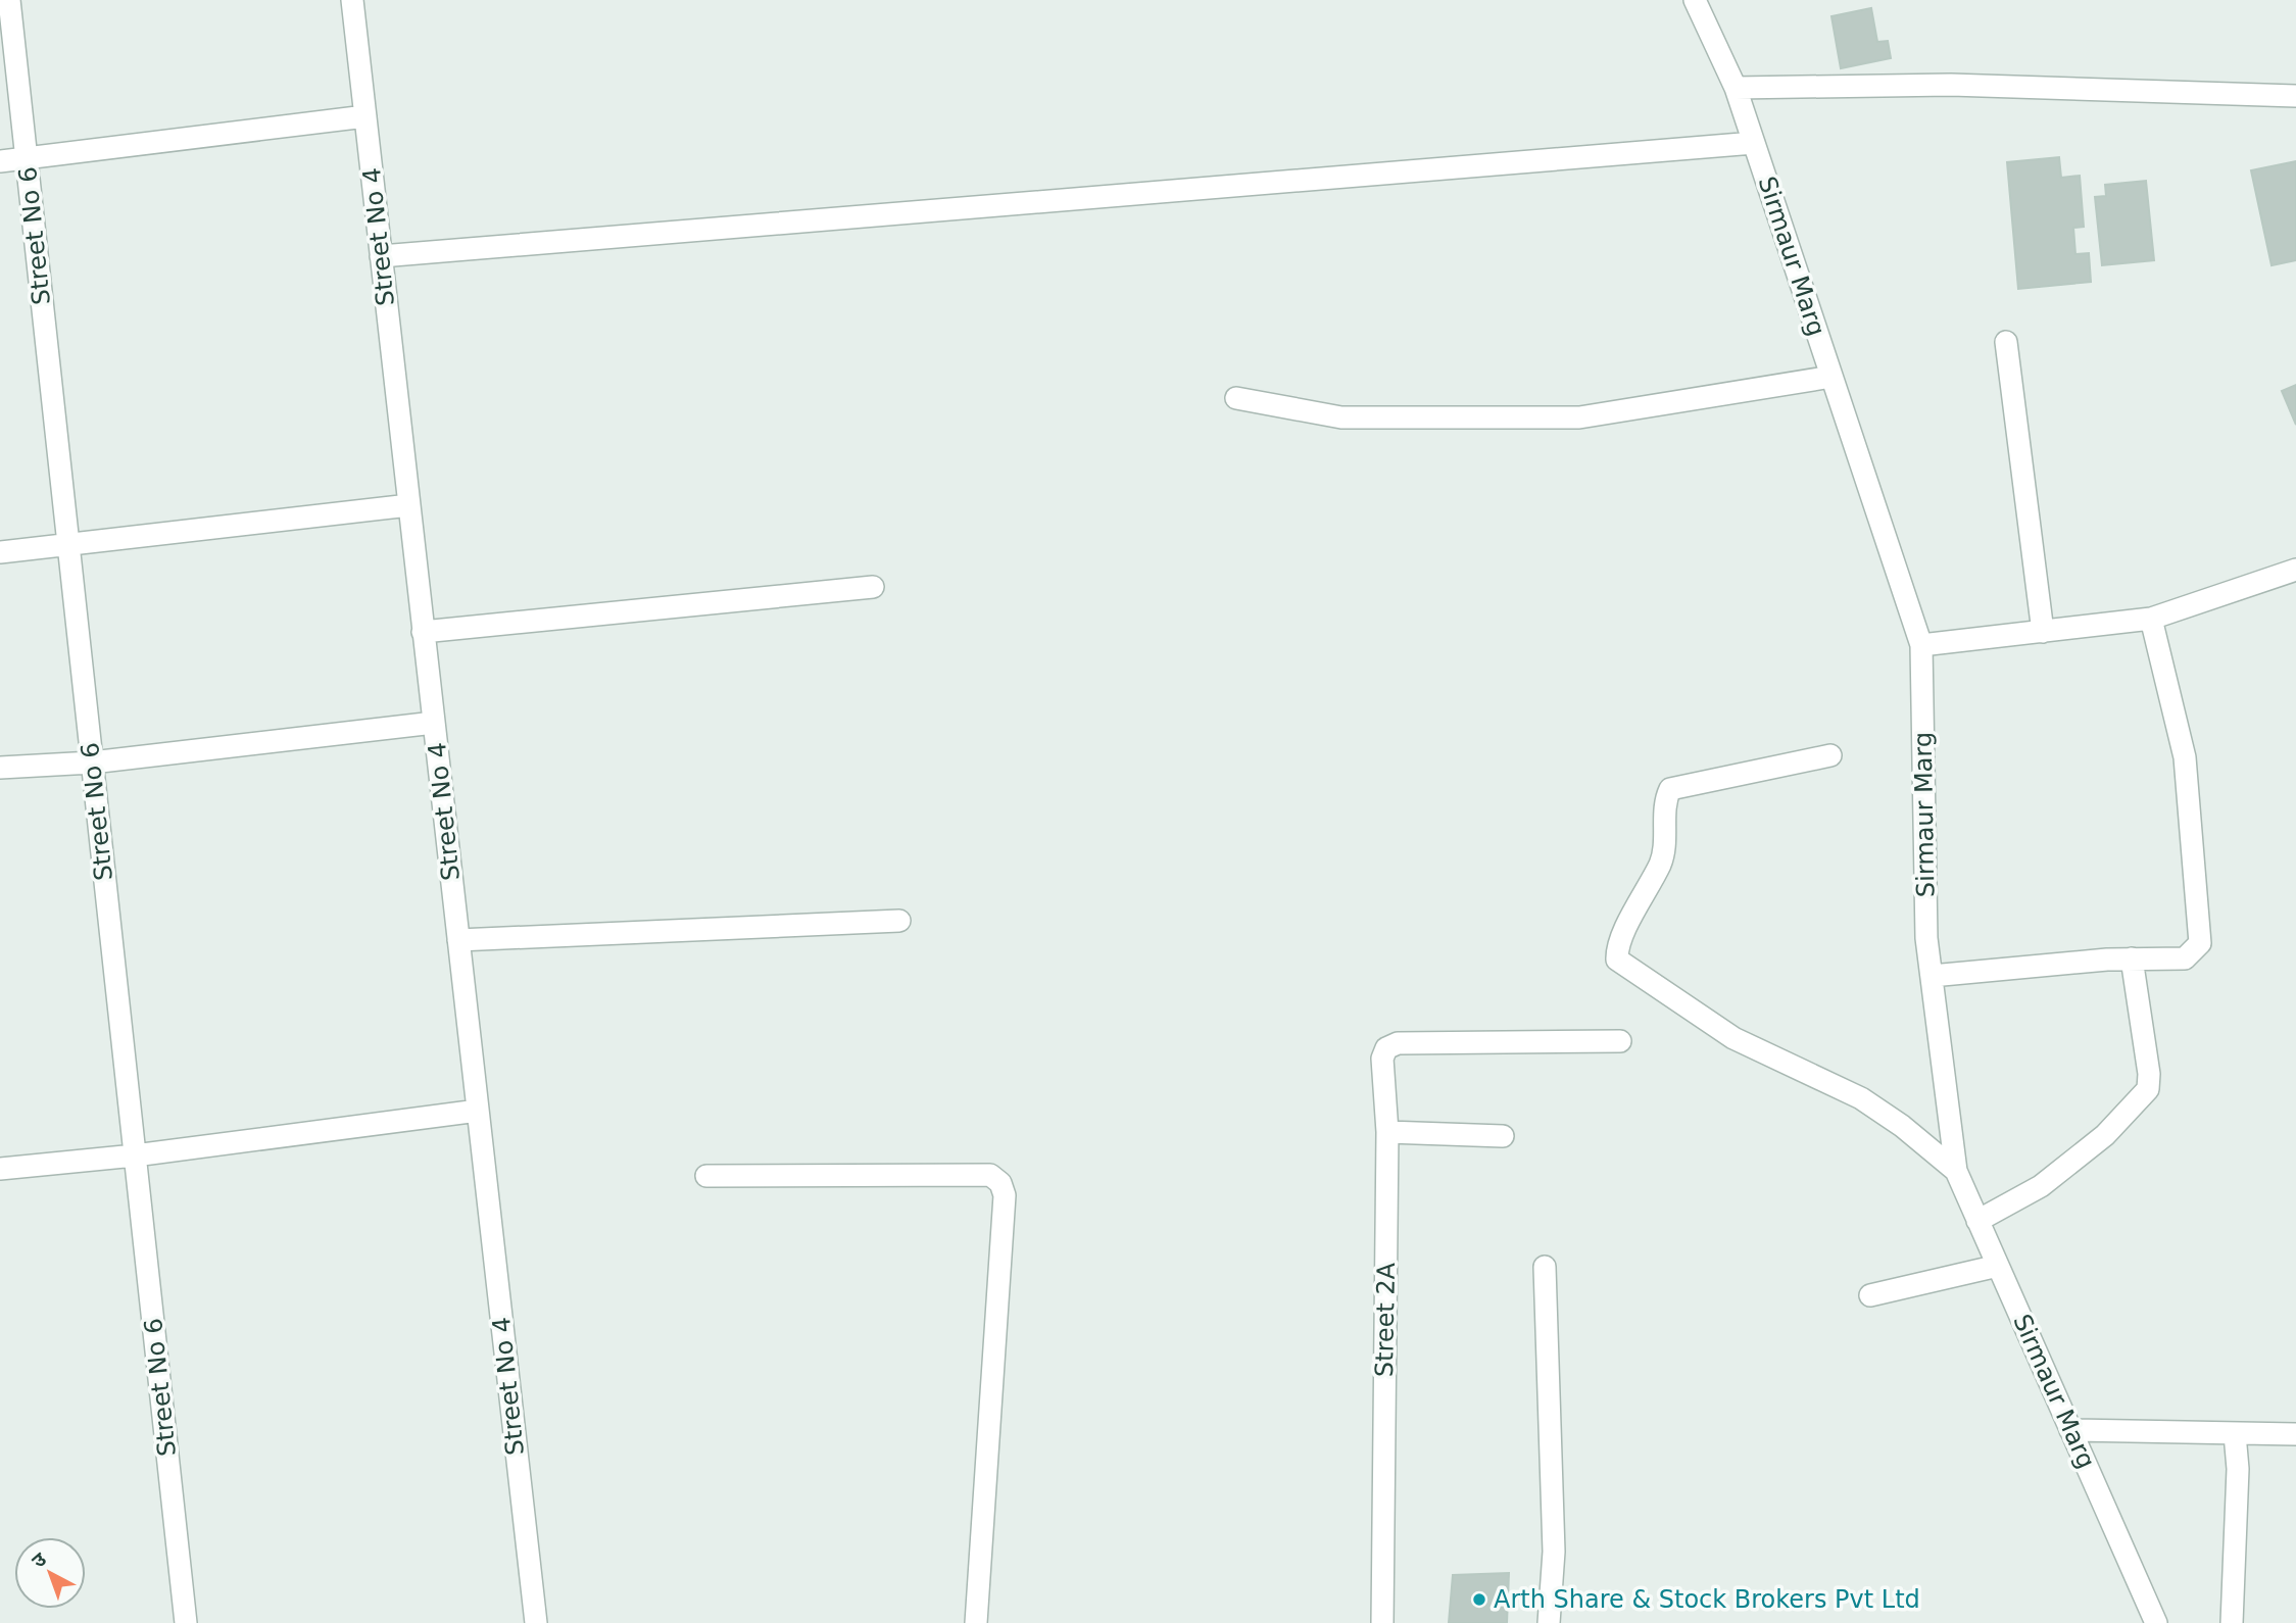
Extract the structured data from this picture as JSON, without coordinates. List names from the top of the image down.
{
  "streets": {
    "street": [
      "Street No 6",
      "Street No 4",
      "Sirmaur Marg",
      "Street 2A"
    ]
  },
  "places": ["Arth Share & Stock Brokers Pvt Ltd"],
  "north": "top left"
}
